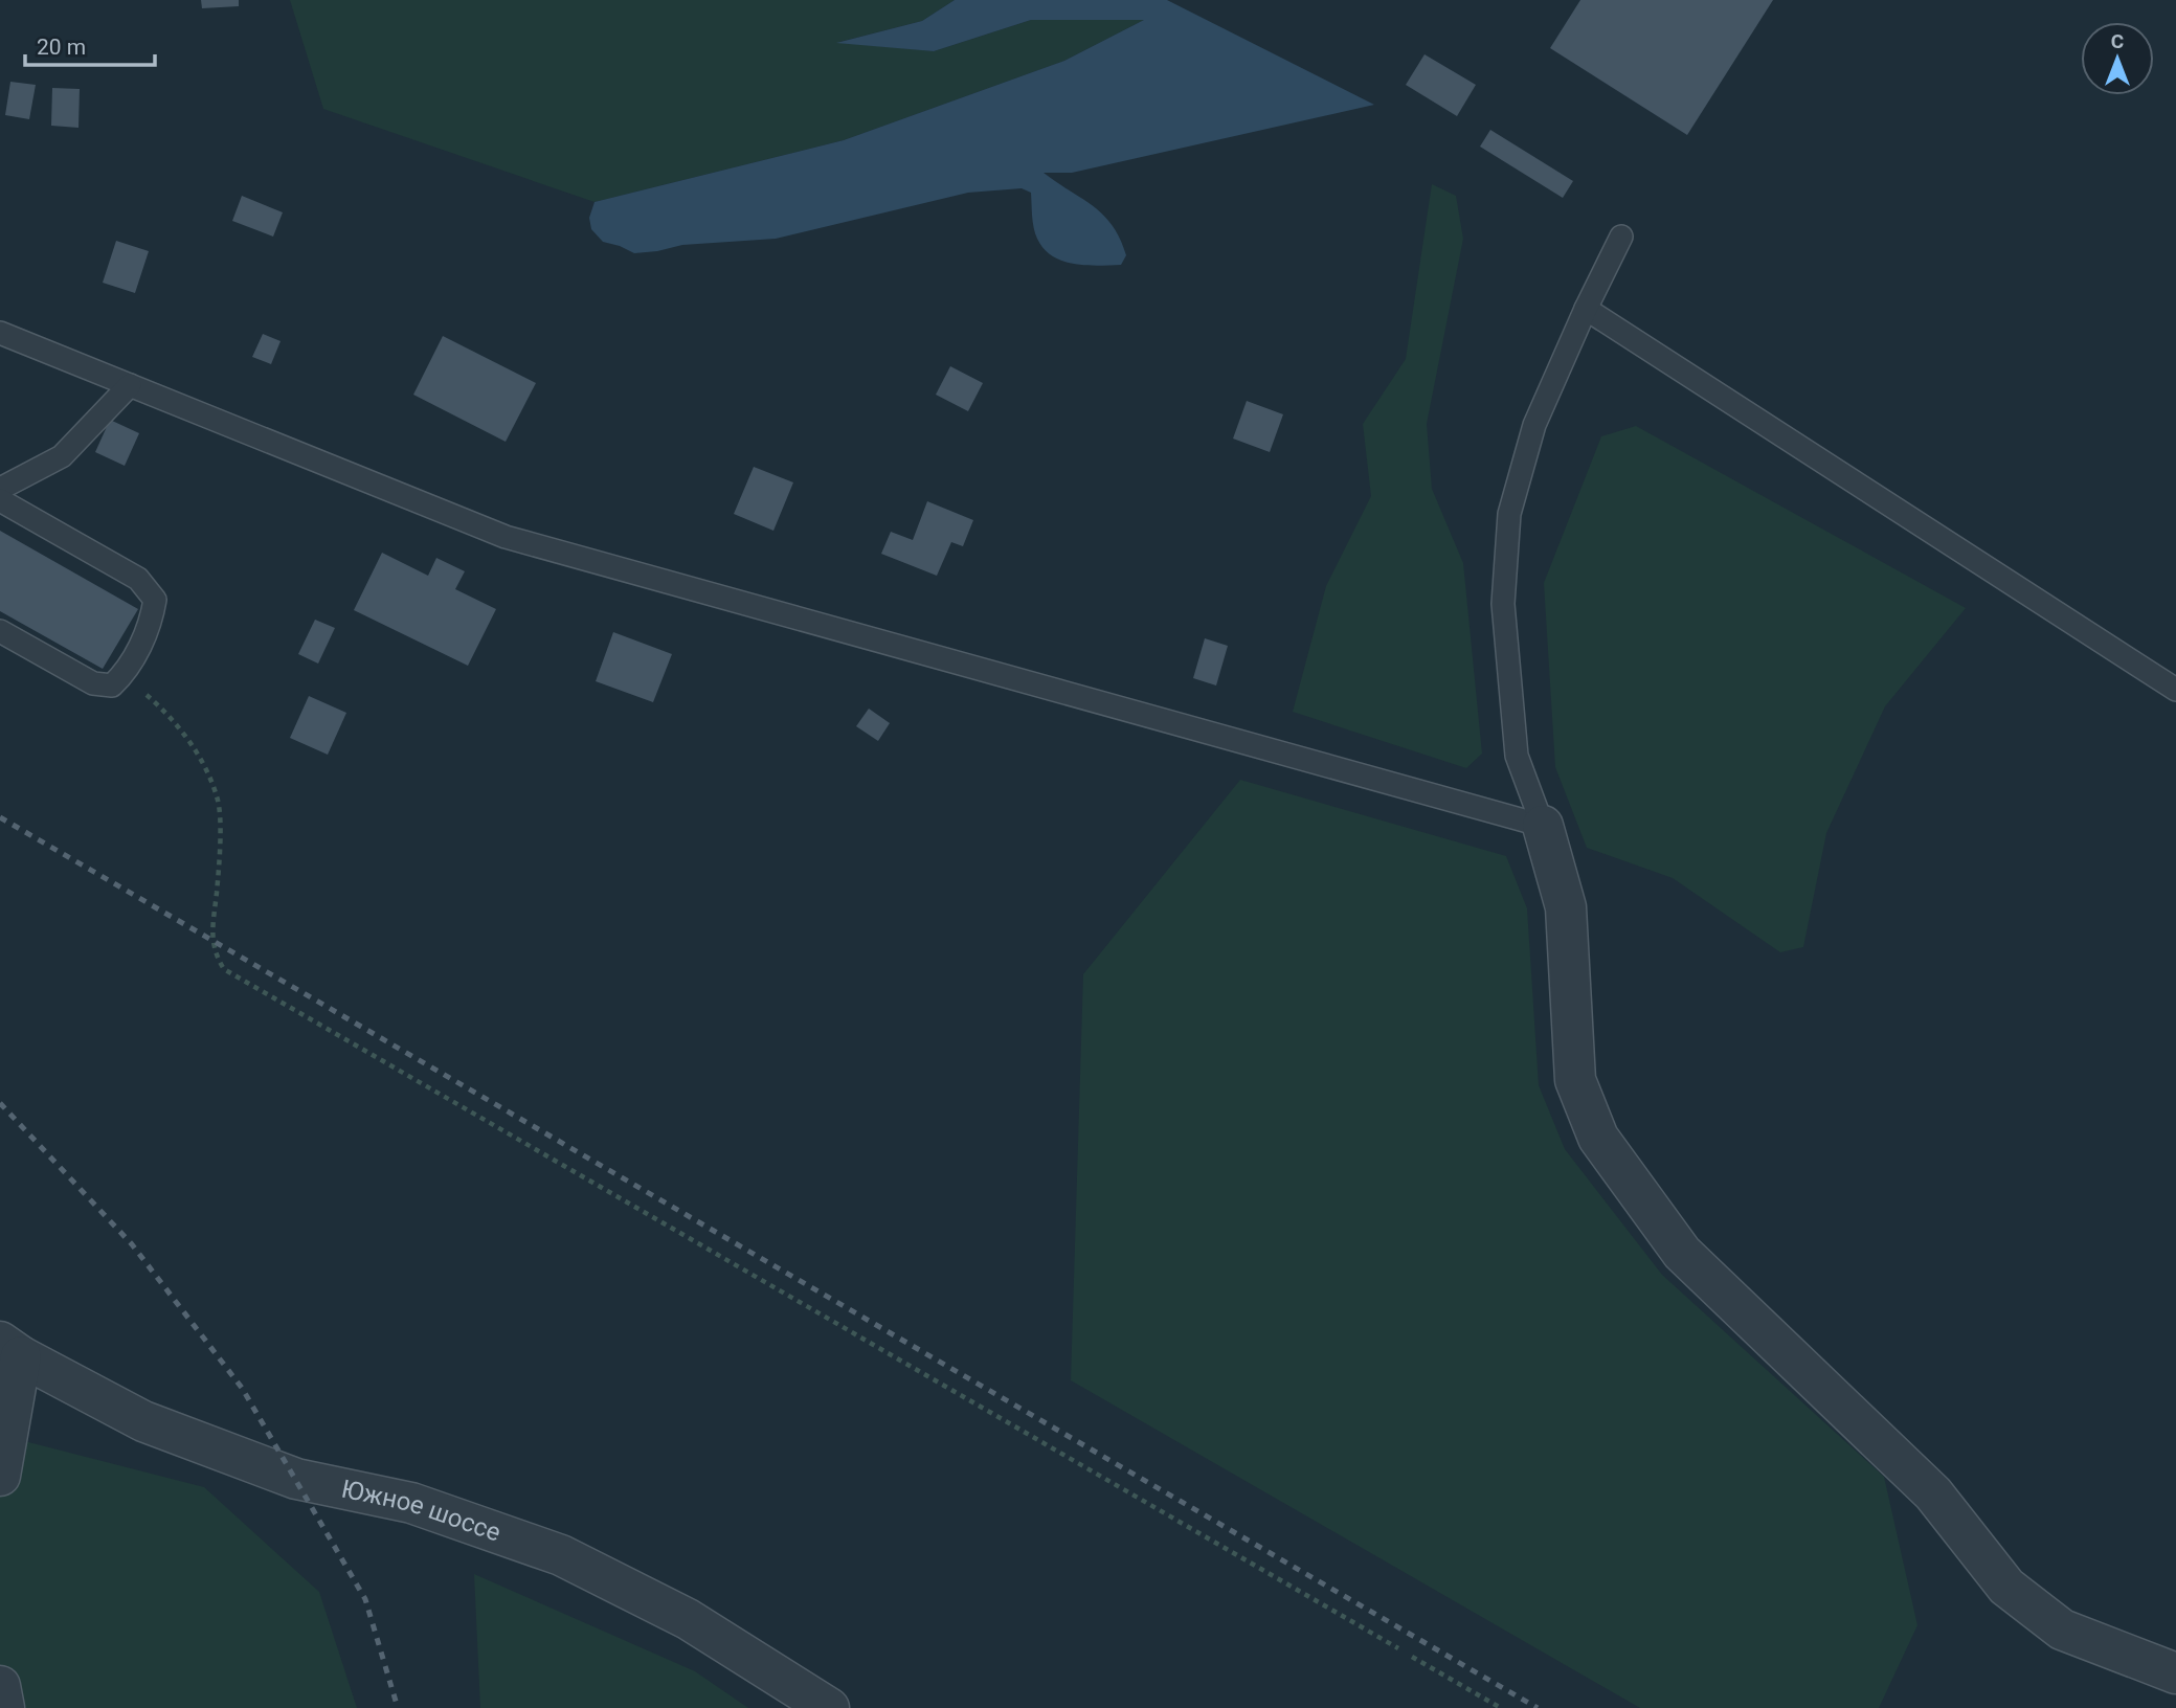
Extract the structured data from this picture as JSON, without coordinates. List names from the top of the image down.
{
  "streets": {
    "street": ["Южное шоссе"]
  },
  "scale_bar": "20 m",
  "north": "top"
}
